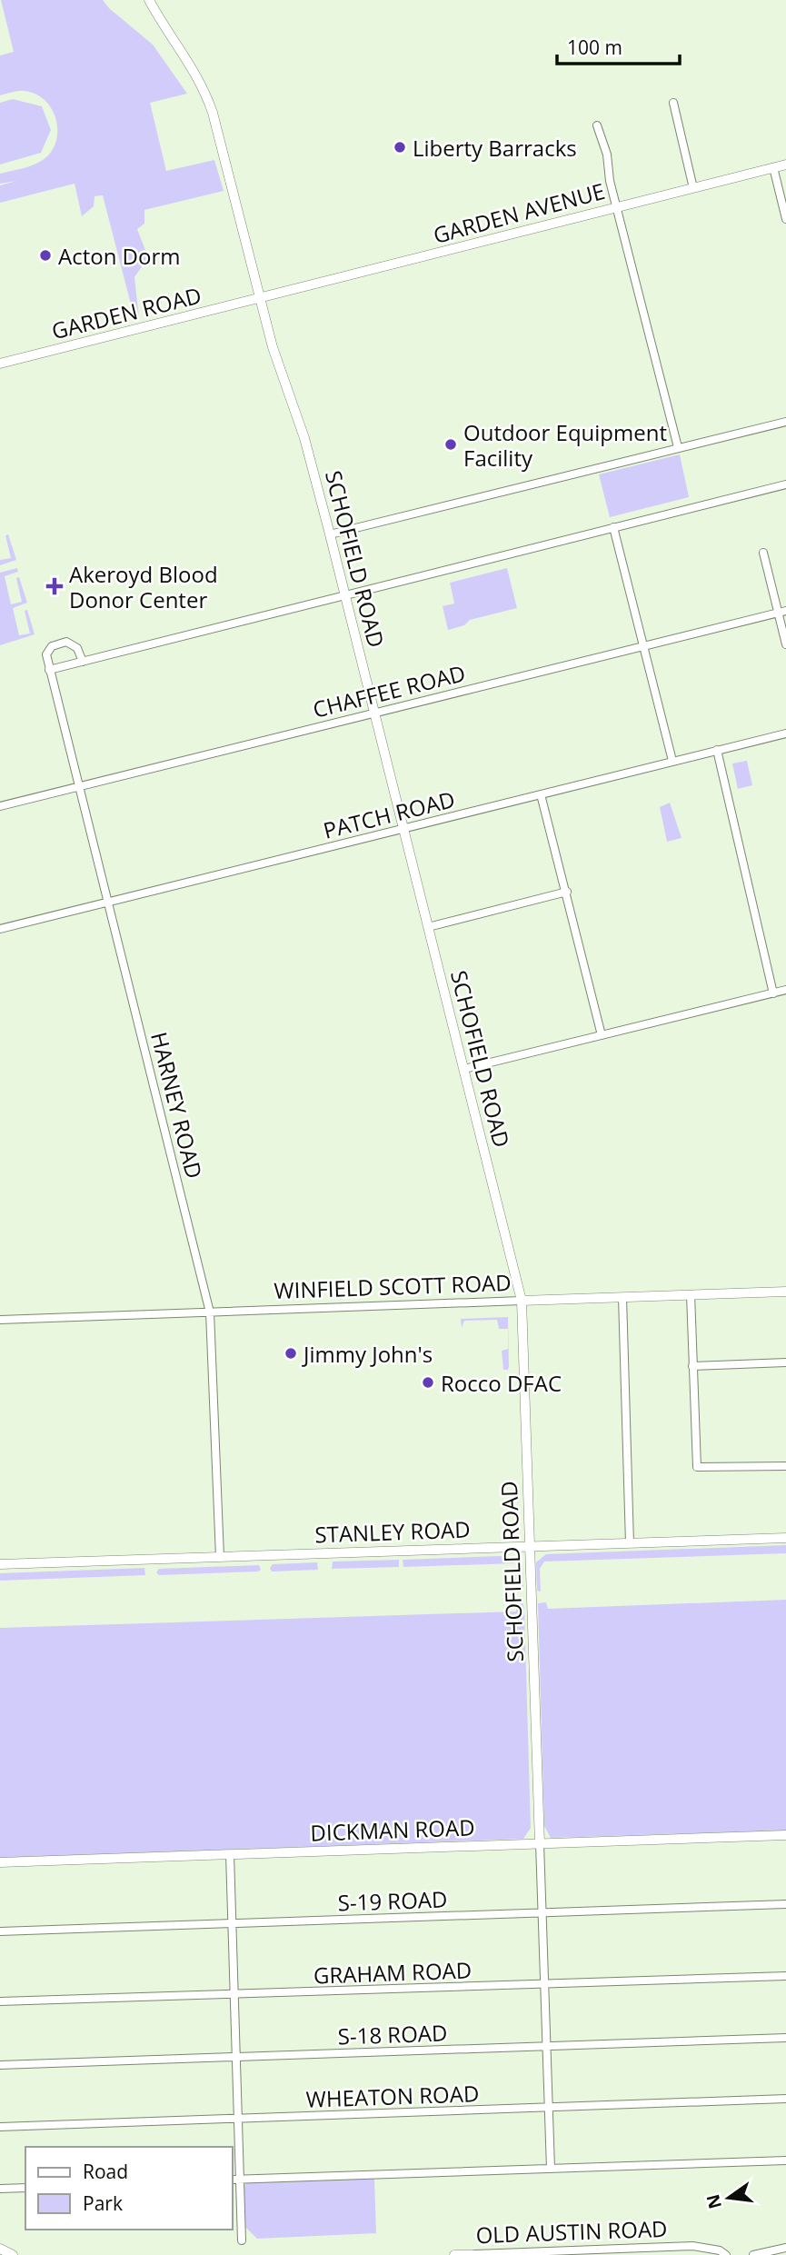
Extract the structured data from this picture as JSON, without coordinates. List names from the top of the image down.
{
  "streets": {
    "street": [
      "GARDEN AVENUE",
      "GARDEN ROAD",
      "SCHOFIELD ROAD",
      "CHAFFEE ROAD",
      "PATCH ROAD",
      "HARNEY ROAD",
      "WINFIELD SCOTT ROAD",
      "STANLEY ROAD",
      "DICKMAN ROAD",
      "S-19 ROAD",
      "GRAHAM ROAD",
      "S-18 ROAD",
      "WHEATON ROAD",
      "OLD AUSTIN ROAD"
    ]
  },
  "crossings": [
    ["GARDEN AVENUE", "GARDEN ROAD"],
    ["GARDEN AVENUE", "SCHOFIELD ROAD"],
    ["GARDEN ROAD", "SCHOFIELD ROAD"],
    ["SCHOFIELD ROAD", "CHAFFEE ROAD"],
    ["SCHOFIELD ROAD", "PATCH ROAD"],
    ["SCHOFIELD ROAD", "WINFIELD SCOTT ROAD"],
    ["SCHOFIELD ROAD", "STANLEY ROAD"],
    ["SCHOFIELD ROAD", "DICKMAN ROAD"],
    ["SCHOFIELD ROAD", "S-19 ROAD"],
    ["SCHOFIELD ROAD", "GRAHAM ROAD"],
    ["SCHOFIELD ROAD", "S-18 ROAD"],
    ["SCHOFIELD ROAD", "WHEATON ROAD"],
    ["CHAFFEE ROAD", "HARNEY ROAD"],
    ["PATCH ROAD", "HARNEY ROAD"],
    ["HARNEY ROAD", "WINFIELD SCOTT ROAD"],
    ["HARNEY ROAD", "STANLEY ROAD"]
  ],
  "places": {
    "other": [
      "Liberty Barracks",
      "Acton Dorm",
      "Outdoor Equipment Facility",
      "Jimmy John's",
      "Rocco DFAC"
    ],
    "health": ["Akeroyd Blood Donor Center"]
  },
  "legend": ["Road", "Park"],
  "scale_bar": "100 m",
  "north": "left"
}
